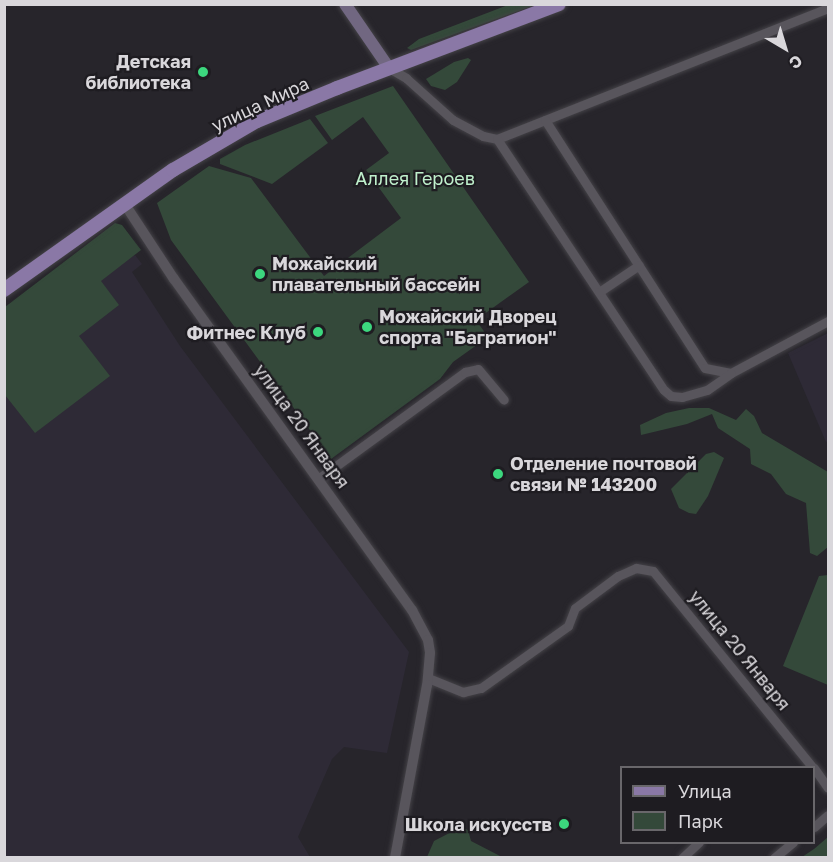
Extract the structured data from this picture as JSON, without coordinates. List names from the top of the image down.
{
  "streets": {
    "main road": ["улица Мира"],
    "street": ["улица 20 Января"]
  },
  "crossings": [
    ["улица Мира", "улица 20 Января"]
  ],
  "parks": ["Аллея Героев"],
  "places": [
    "Детская библиотека",
    "Можайский плавательный бассейн",
    "Можайский Дворец спорта \"Багратион\"",
    "Фитнес Клуб",
    "Отделение почтовой связи № 143200",
    "Школа искусств"
  ],
  "legend": ["Улица", "Парк"],
  "north": "bottom right"
}
